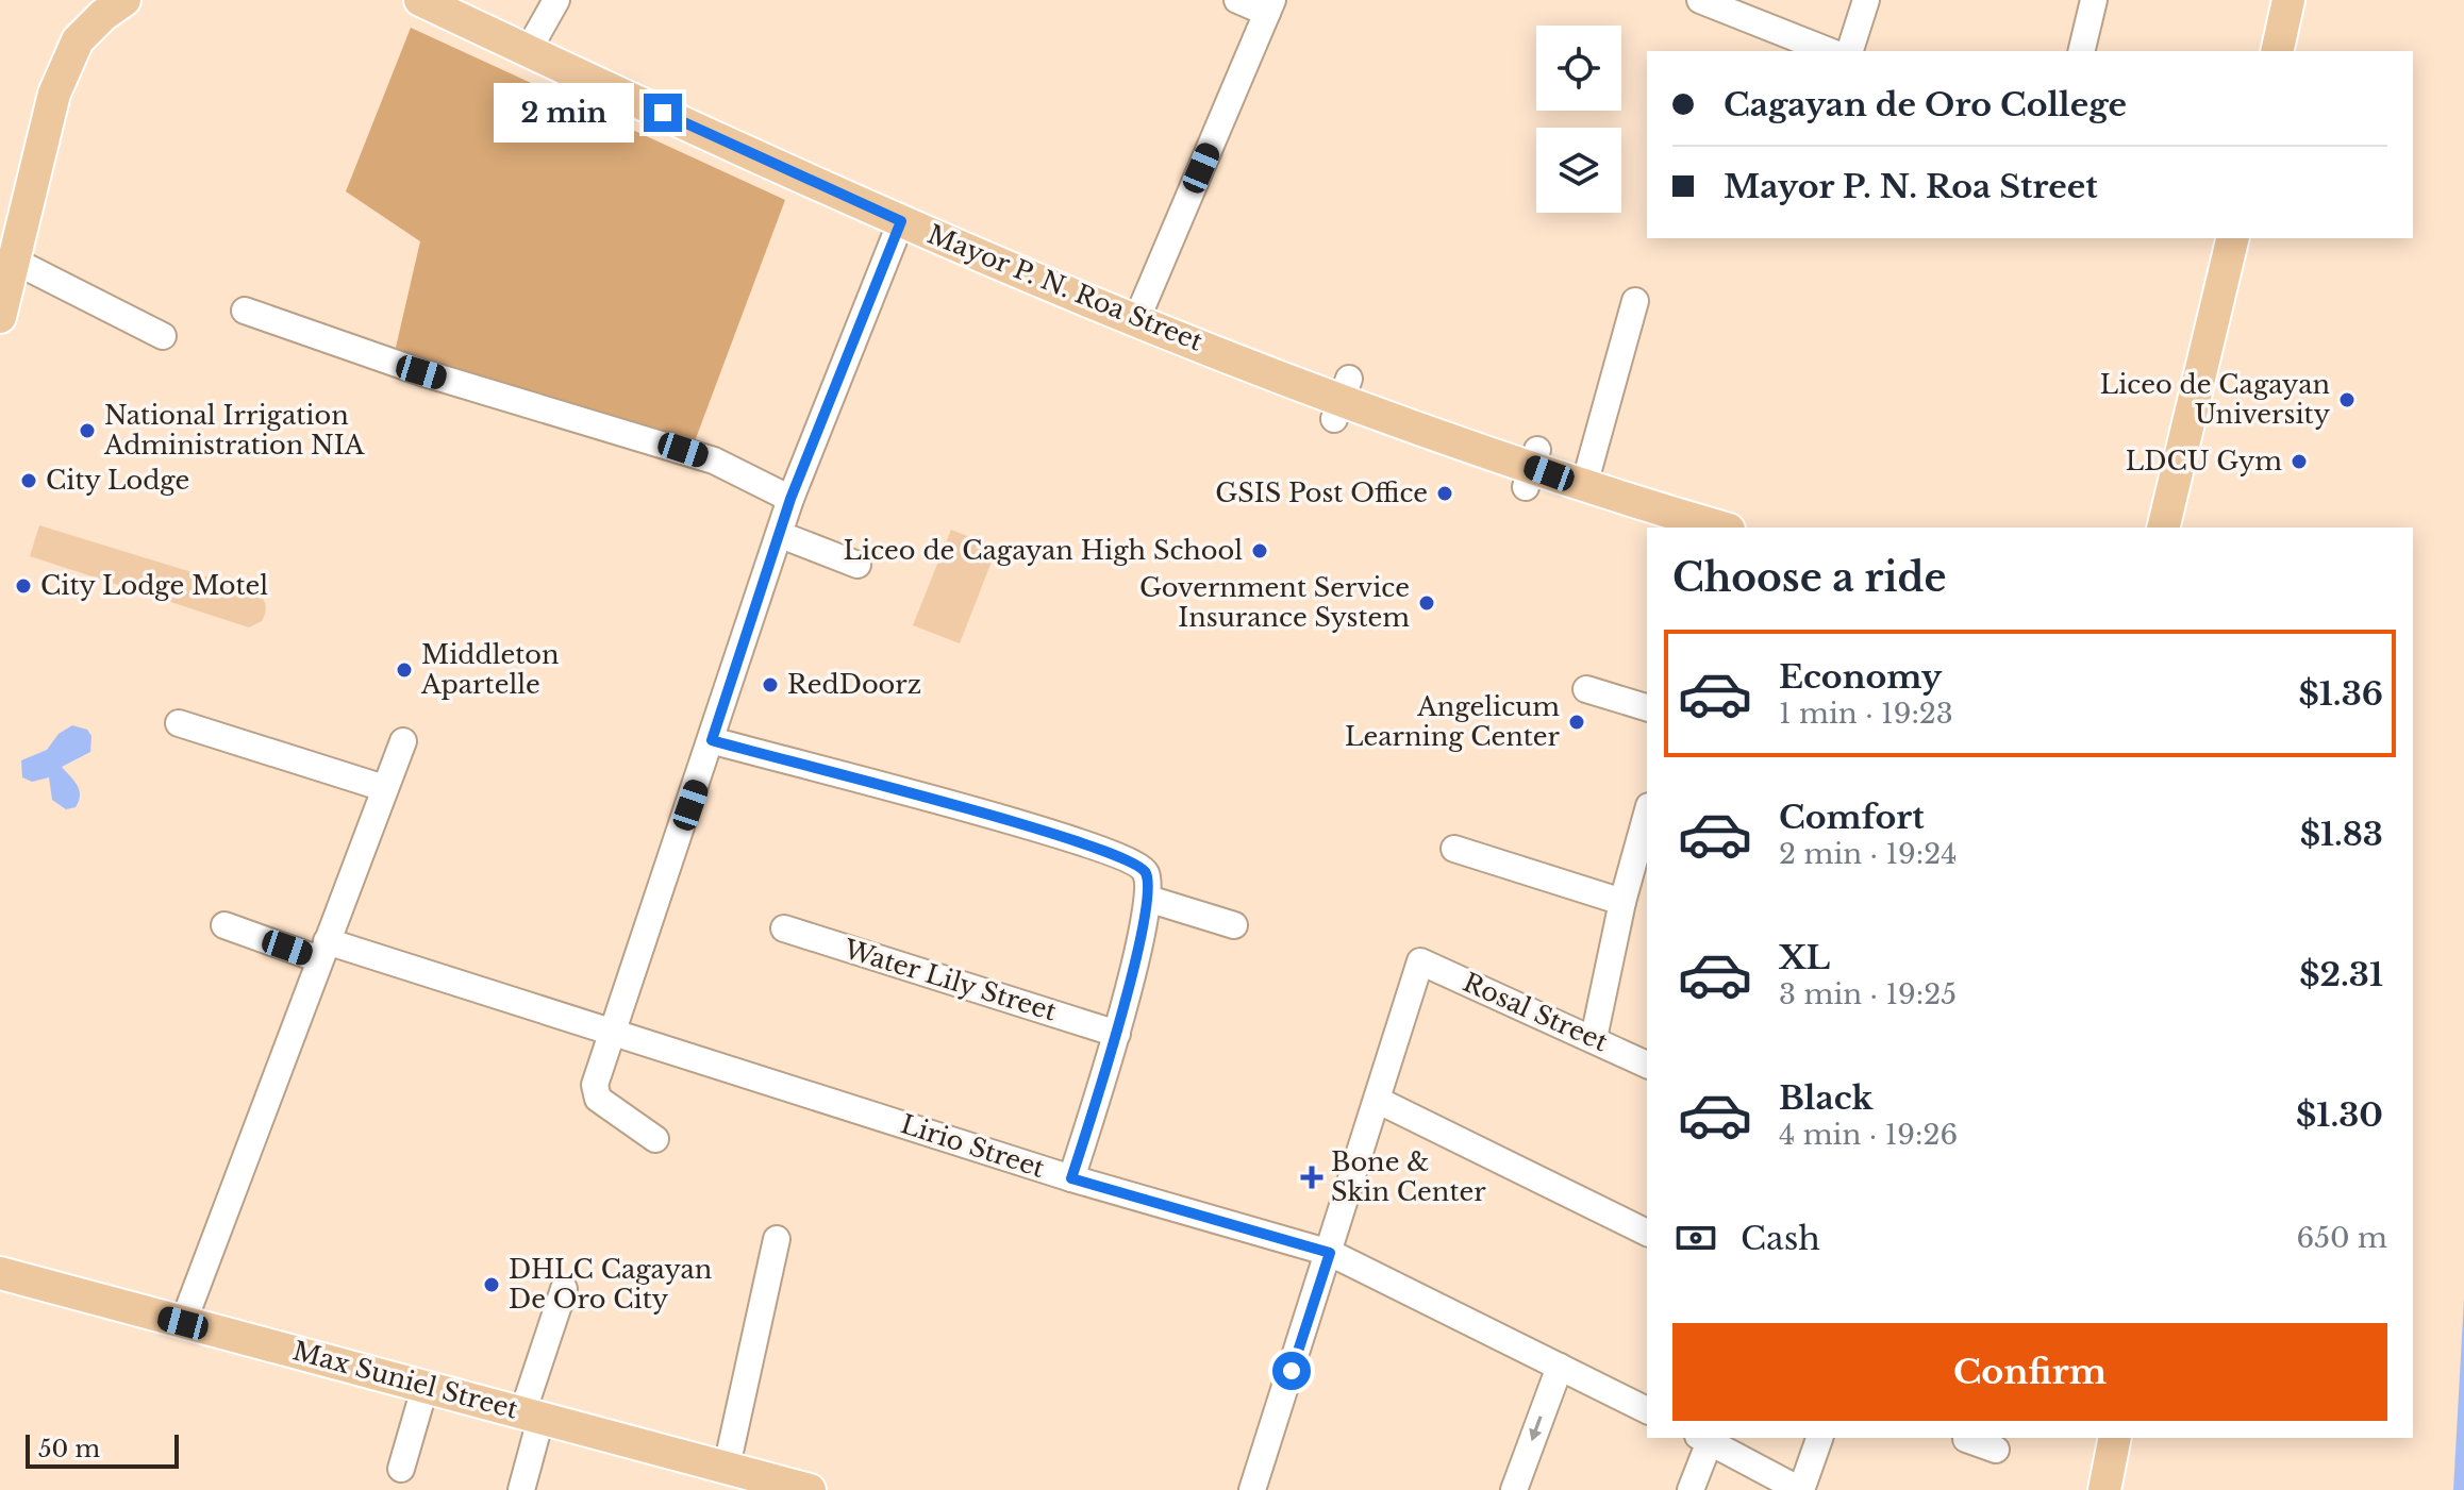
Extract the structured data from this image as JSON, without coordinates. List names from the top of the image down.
{
  "streets": {
    "main road": ["Mayor P. N. Roa Street", "Max Suniel Street"],
    "street": ["Water Lily Street", "Rosal Street", "Lirio Street"]
  },
  "places": {
    "other": [
      "Liceo de Cagayan University",
      "National Irrigation Administration NIA",
      "LDCU Gym",
      "City Lodge",
      "GSIS Post Office",
      "Liceo de Cagayan High School",
      "City Lodge Motel",
      "Government Service Insurance System",
      "Middleton Apartelle",
      "RedDoorz",
      "Angelicum Learning Center",
      "DHLC Cagayan De Oro City"
    ],
    "health": ["Bone & Skin Center"]
  },
  "scale_bar": "50 m",
  "page": {
    "banner": ["Cagayan de Oro College", "Mayor P. N. Roa Street"],
    "bubble": "2 min",
    "heading": "Choose a ride",
    "list": [
      {
        "name": "Economy",
        "note": "1 min · 19:23",
        "value": "$1.36"
      },
      {
        "name": "Comfort",
        "note": "2 min · 19:24",
        "value": "$1.83"
      },
      {
        "name": "XL",
        "note": "3 min · 19:25",
        "value": "$2.31"
      },
      {
        "name": "Black",
        "note": "4 min · 19:26",
        "value": "$1.30"
      }
    ],
    "pay": ["Cash", "650 m"],
    "buttons": "Confirm",
    "scale": "50 m"
  }
}
